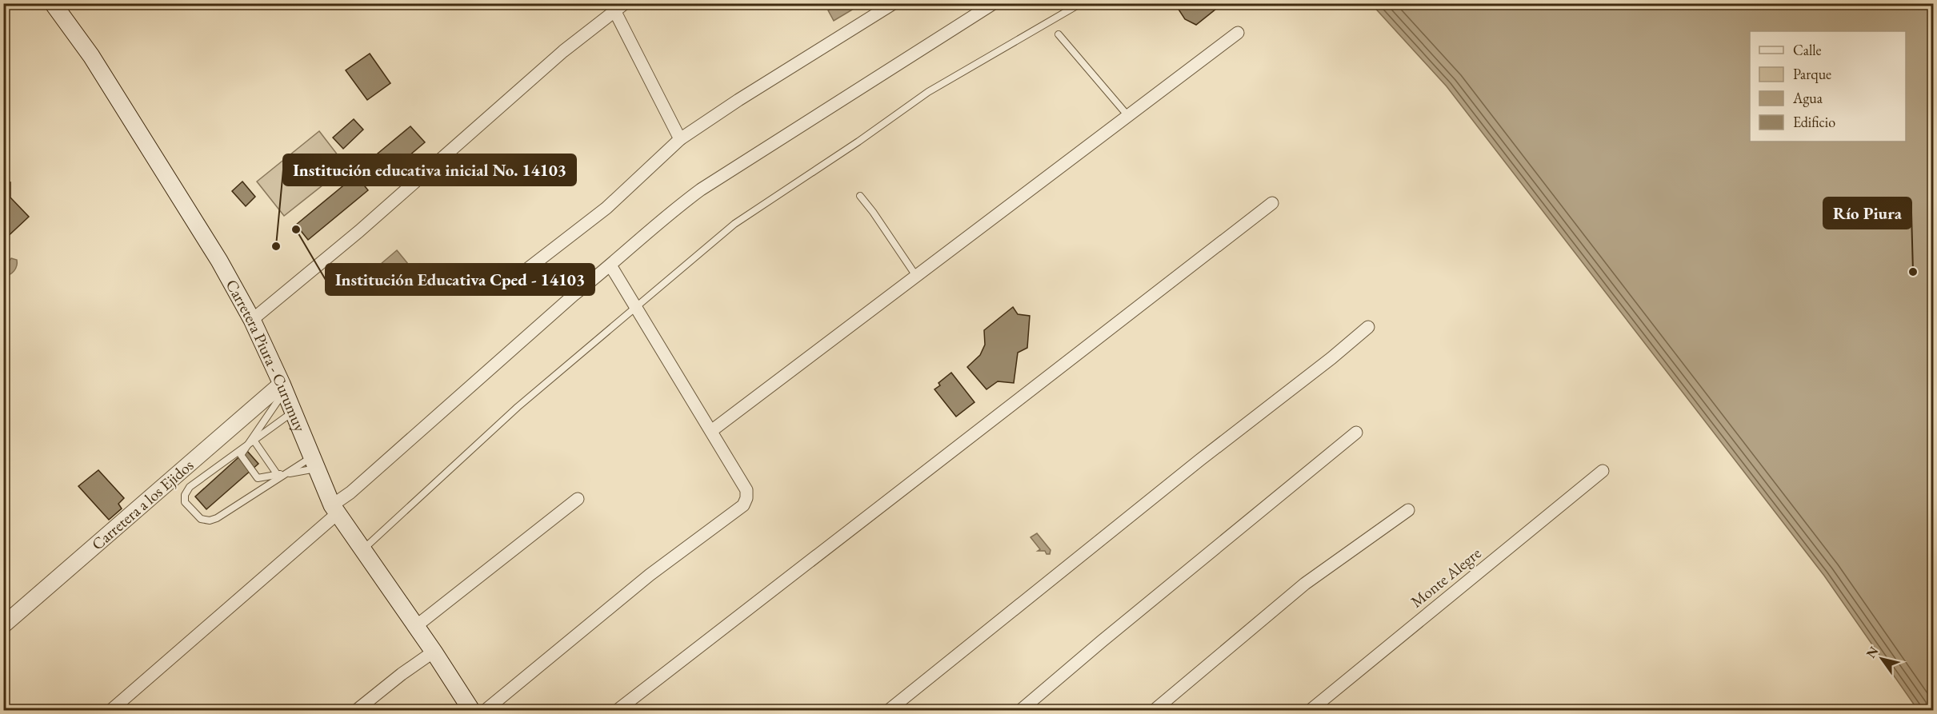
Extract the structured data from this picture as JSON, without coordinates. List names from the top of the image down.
{
  "streets": {
    "main road": ["Carretera Piura - Curumuy"],
    "street": ["Carretera a los Ejidos", "Monte Alegre"]
  },
  "crossings": [
    ["Carretera Piura - Curumuy", "Carretera a los Ejidos"]
  ],
  "places": ["Institución Educativa Cped - 14103", "Institución educativa inicial No. 14103", "Río Piura"],
  "legend": [
    "Calle",
    "Parque",
    "Agua",
    "Edificio"
  ],
  "north": "top left"
}
